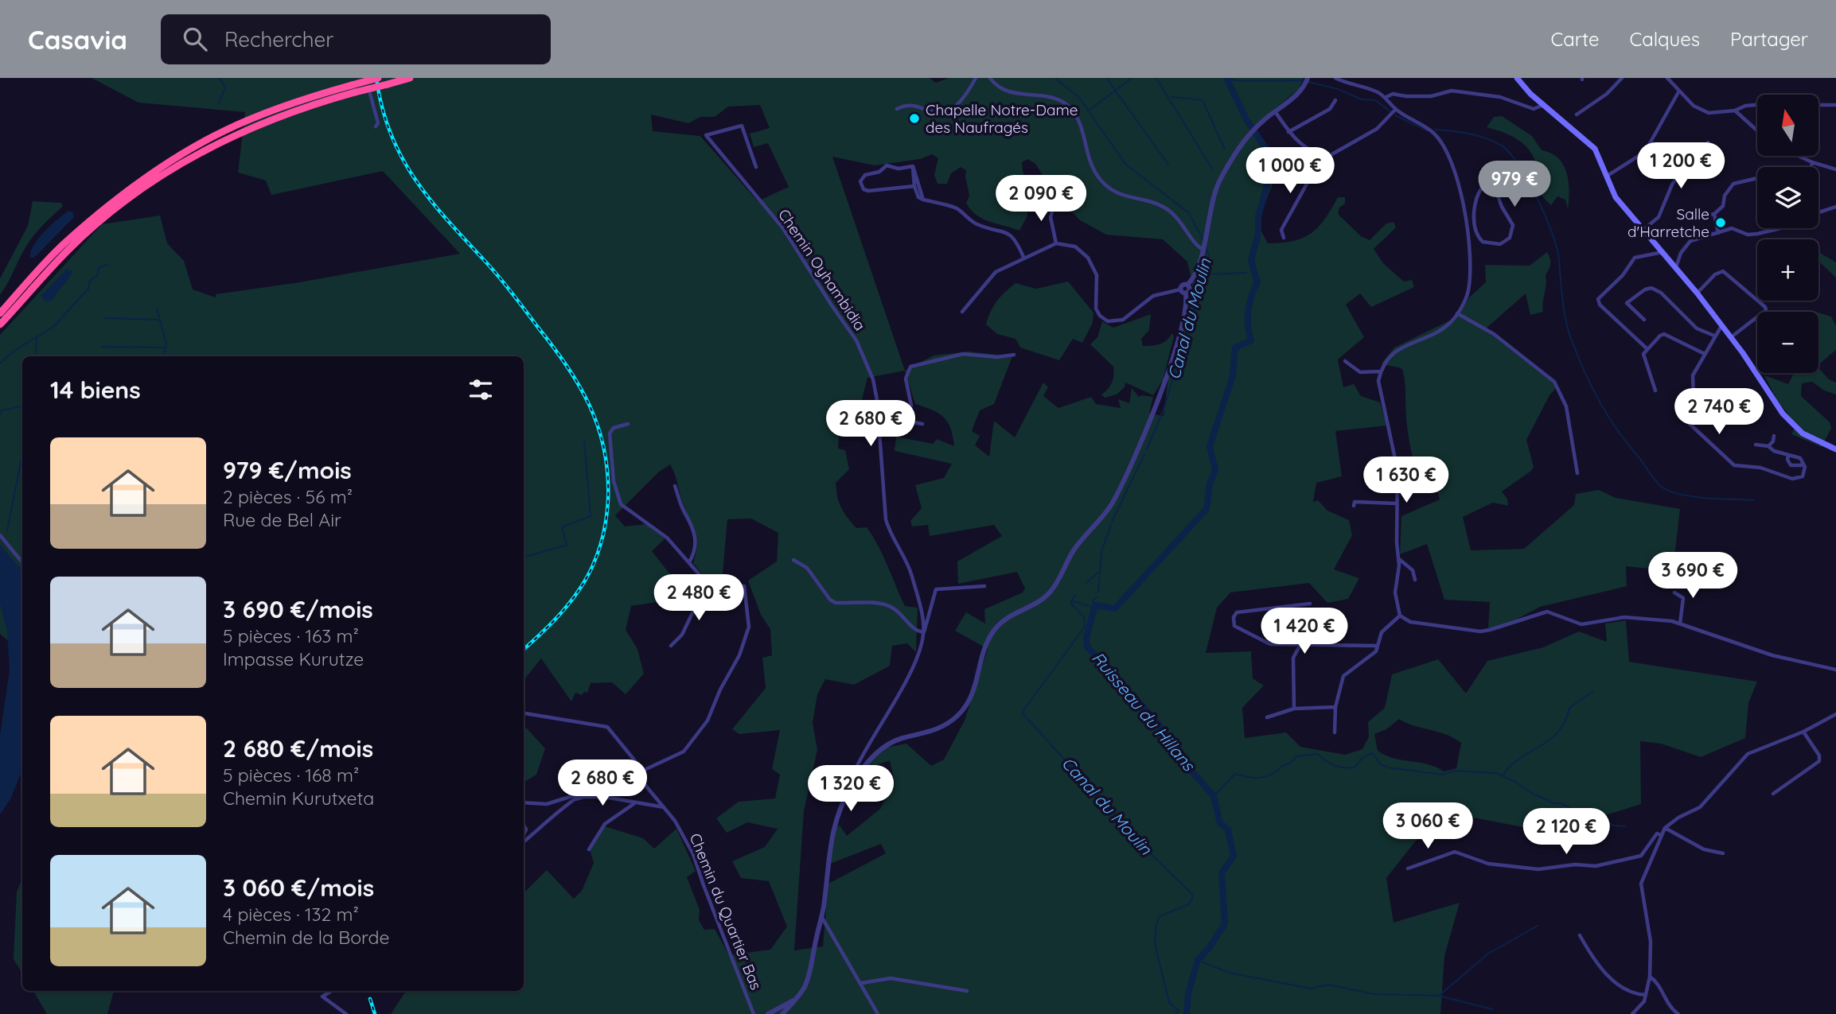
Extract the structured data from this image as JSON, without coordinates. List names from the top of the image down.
{
  "streets": {
    "street": ["Chemin Oyhambidia", "Chemin du Quartier Bas"]
  },
  "water": ["Canal du Moulin", "Ruisseau du Hillans"],
  "places": ["Chapelle Notre-Dame des Naufragés", "Salle d'Harretche"],
  "north": "top",
  "page": {
    "header": "Casavia",
    "search": "Rechercher",
    "nav": ["Carte", "Calques", "Partager"],
    "map_buttons": ["+", "−"],
    "price": [
      "1 200 €",
      "1 000 €",
      "979 €",
      "2 090 €",
      "2 740 €",
      "2 680 €",
      "1 630 €",
      "3 690 €",
      "2 480 €",
      "1 420 €",
      "2 680 €",
      "1 320 €",
      "3 060 €",
      "2 120 €"
    ],
    "heading": "14 biens",
    "list": [
      {
        "name": "979 €/mois",
        "note": "2 pièces · 56 m² · Rue de Bel Air"
      },
      {
        "name": "3 690 €/mois",
        "note": "5 pièces · 163 m² · Impasse Kurutze"
      },
      {
        "name": "2 680 €/mois",
        "note": "5 pièces · 168 m² · Chemin Kurutxeta"
      },
      {
        "name": "3 060 €/mois",
        "note": "4 pièces · 132 m² · Chemin de la Borde"
      }
    ]
  }
}
